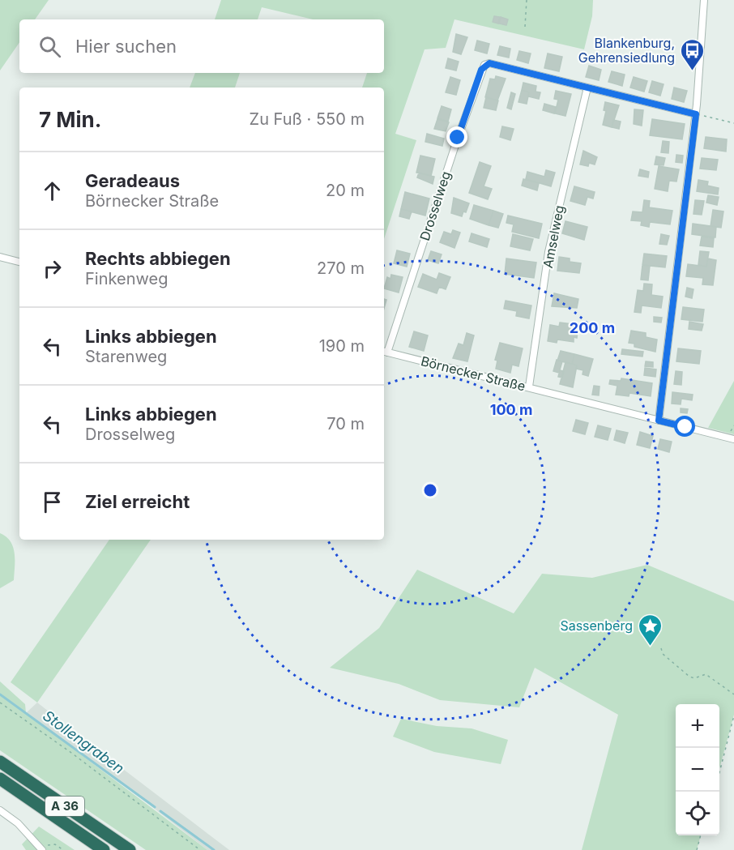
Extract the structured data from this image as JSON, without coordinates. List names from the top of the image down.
{
  "streets": {
    "highway": ["A 36"],
    "street": ["Drosselweg", "Amselweg", "Börnecker Straße"]
  },
  "crossings": [
    ["Drosselweg", "Amselweg"],
    ["Drosselweg", "Börnecker Straße"],
    ["Amselweg", "Börnecker Straße"]
  ],
  "water": ["Stollengraben"],
  "places": {
    "bus stop": ["Blankenburg, Gehrensiedlung"],
    "place": ["Sassenberg"]
  },
  "page": {
    "search": "Hier suchen",
    "heading": ["7 Min.", "Zu Fuß · 550 m"],
    "list": [
      ["Geradeaus", "Börnecker Straße", "20 m"],
      ["Rechts abbiegen", "Finkenweg", "270 m"],
      ["Links abbiegen", "Starenweg", "190 m"],
      ["Links abbiegen", "Drosselweg", "70 m"],
      "Ziel erreicht"
    ],
    "map_buttons": ["+", "−"]
  },
  "rings": ["200 m", "100 m"]
}
